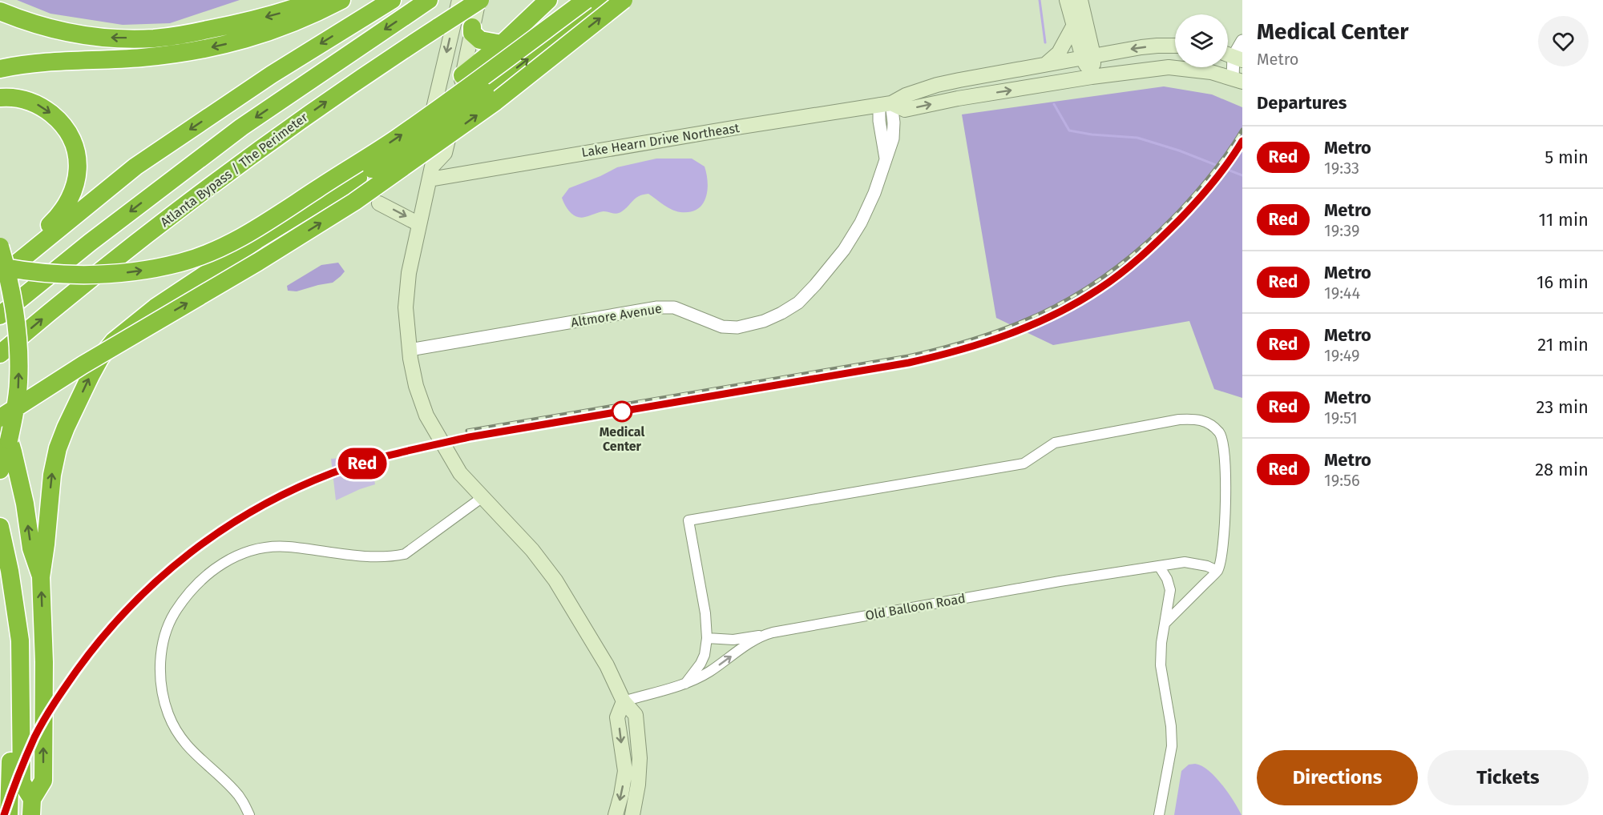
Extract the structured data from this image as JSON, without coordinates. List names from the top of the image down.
{
  "streets": {
    "highway": ["Atlanta Bypass / The Perimeter"],
    "main road": ["Lake Hearn Drive Northeast"],
    "street": ["Altmore Avenue", "Old Balloon Road"]
  },
  "crossings": [
    ["Lake Hearn Drive Northeast", "Altmore Avenue"]
  ],
  "places": ["Medical Center"],
  "lines": ["metro line Red"],
  "page": {
    "on_map": "Red",
    "heading": [
      ["Medical Center", "Metro"],
      "Departures"
    ],
    "list": [
      {
        "mark": "Red",
        "name": "Metro",
        "note": "19:33",
        "value": "5 min"
      },
      {
        "mark": "Red",
        "name": "Metro",
        "note": "19:39",
        "value": "11 min"
      },
      {
        "mark": "Red",
        "name": "Metro",
        "note": "19:44",
        "value": "16 min"
      },
      {
        "mark": "Red",
        "name": "Metro",
        "note": "19:49",
        "value": "21 min"
      },
      {
        "mark": "Red",
        "name": "Metro",
        "note": "19:51",
        "value": "23 min"
      },
      {
        "mark": "Red",
        "name": "Metro",
        "note": "19:56",
        "value": "28 min"
      }
    ],
    "buttons": ["Directions", "Tickets"]
  }
}
